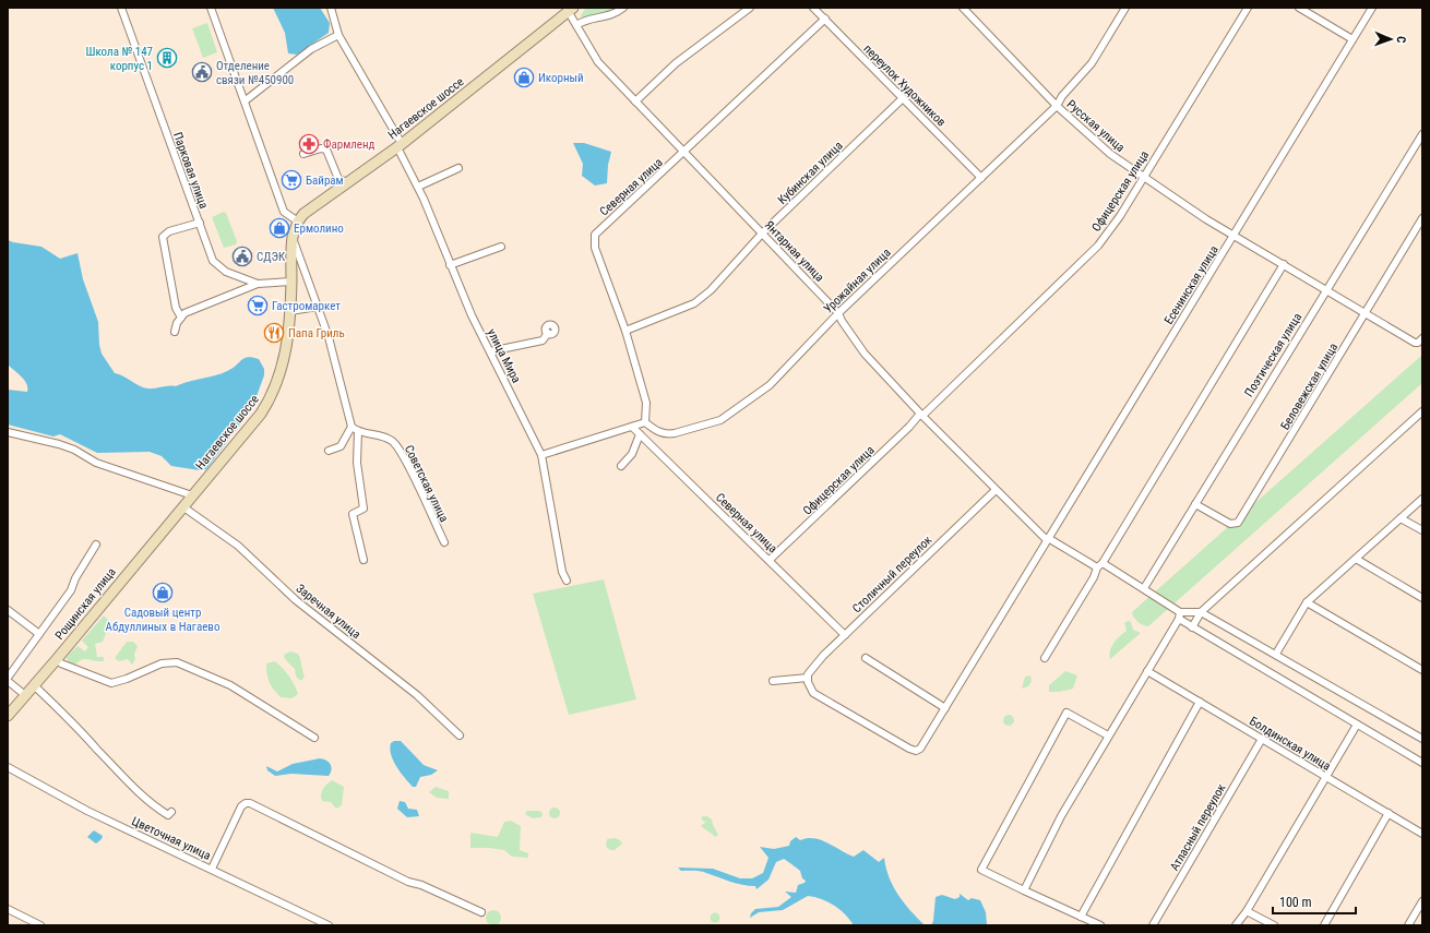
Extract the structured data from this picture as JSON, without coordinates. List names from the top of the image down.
{
  "streets": {
    "street": [
      "переулок Художников",
      "Нагаевское шоссе",
      "Русская улица",
      "Парковая улица",
      "Кубинская улица",
      "Северная улица",
      "Офицерская улица",
      "Янтарная улица",
      "Урожайная улица",
      "Есенинская улица",
      "Поэтическая улица",
      "улица Мира",
      "Беловежская улица",
      "Советская улица",
      "Столичный переулок",
      "Рощинская улица",
      "Заречная улица",
      "Болдинская улица",
      "Атласный переулок",
      "Цветочная улица"
    ]
  },
  "crossings": [
    ["переулок Художников", "Кубинская улица"],
    ["переулок Художников", "Северная улица"],
    ["переулок Художников", "Урожайная улица"],
    ["Нагаевское шоссе", "Парковая улица"],
    ["Нагаевское шоссе", "Янтарная улица"],
    ["Нагаевское шоссе", "улица Мира"],
    ["Нагаевское шоссе", "Рощинская улица"],
    ["Нагаевское шоссе", "Заречная улица"],
    ["Русская улица", "Офицерская улица"],
    ["Русская улица", "Урожайная улица"],
    ["Русская улица", "Есенинская улица"],
    ["Русская улица", "Поэтическая улица"],
    ["Русская улица", "Беловежская улица"],
    ["Кубинская улица", "Северная улица"],
    ["Кубинская улица", "Янтарная улица"],
    ["Северная улица", "Офицерская улица"],
    ["Северная улица", "Янтарная улица"],
    ["Северная улица", "Урожайная улица"],
    ["Северная улица", "Столичный переулок"],
    ["Офицерская улица", "Янтарная улица"],
    ["Янтарная улица", "Урожайная улица"],
    ["Янтарная улица", "Есенинская улица"],
    ["Янтарная улица", "Поэтическая улица"],
    ["Янтарная улица", "Столичный переулок"],
    ["Есенинская улица", "Столичный переулок"],
    ["Поэтическая улица", "Беловежская улица"],
    ["Рощинская улица", "Заречная улица"],
    ["Болдинская улица", "Атласный переулок"]
  ],
  "places": {
    "building": ["Школа № 147 корпус 1"],
    "public building": ["Отделение связи №450900", "СДЭК"],
    "shop": ["Икорный", "Ермолино", "Садовый центр Абдуллиных в Нагаево"],
    "pharmacy": ["Фармленд"],
    "supermarket": ["Байрам", "Гастромаркет"],
    "restaurant": ["Папа Гриль"]
  },
  "scale_bar": "100 m",
  "north": "right"
}
